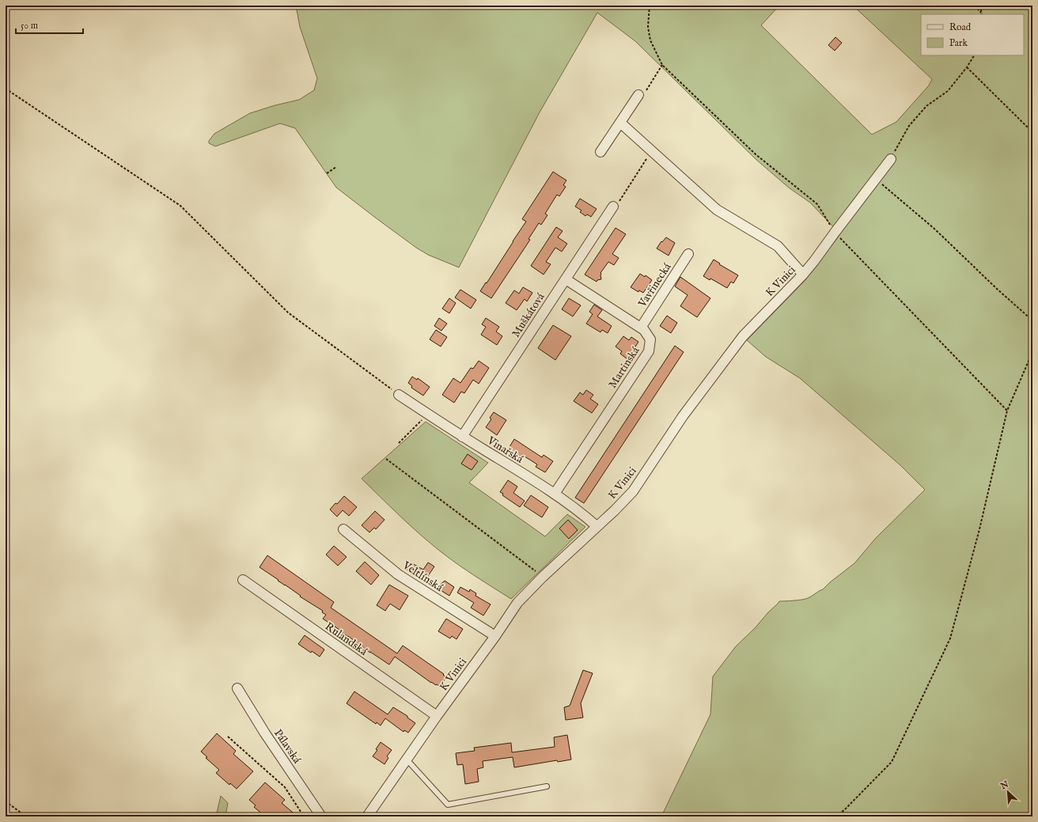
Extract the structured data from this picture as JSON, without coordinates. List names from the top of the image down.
{
  "streets": {
    "street": [
      "K Vinici",
      "Vavřinecká",
      "Muškátová",
      "Martinská",
      "Vinařská",
      "Veltlínská",
      "Rulandská",
      "Pálavská"
    ]
  },
  "crossings": [
    ["K Vinici", "Vinařská"],
    ["K Vinici", "Veltlínská"],
    ["K Vinici", "Rulandská"],
    ["Vavřinecká", "Martinská"],
    ["Muškátová", "Martinská"],
    ["Muškátová", "Vinařská"],
    ["Martinská", "Vinařská"]
  ],
  "legend": ["Road", "Park"],
  "scale_bar": "50 m",
  "north": "top left"
}
